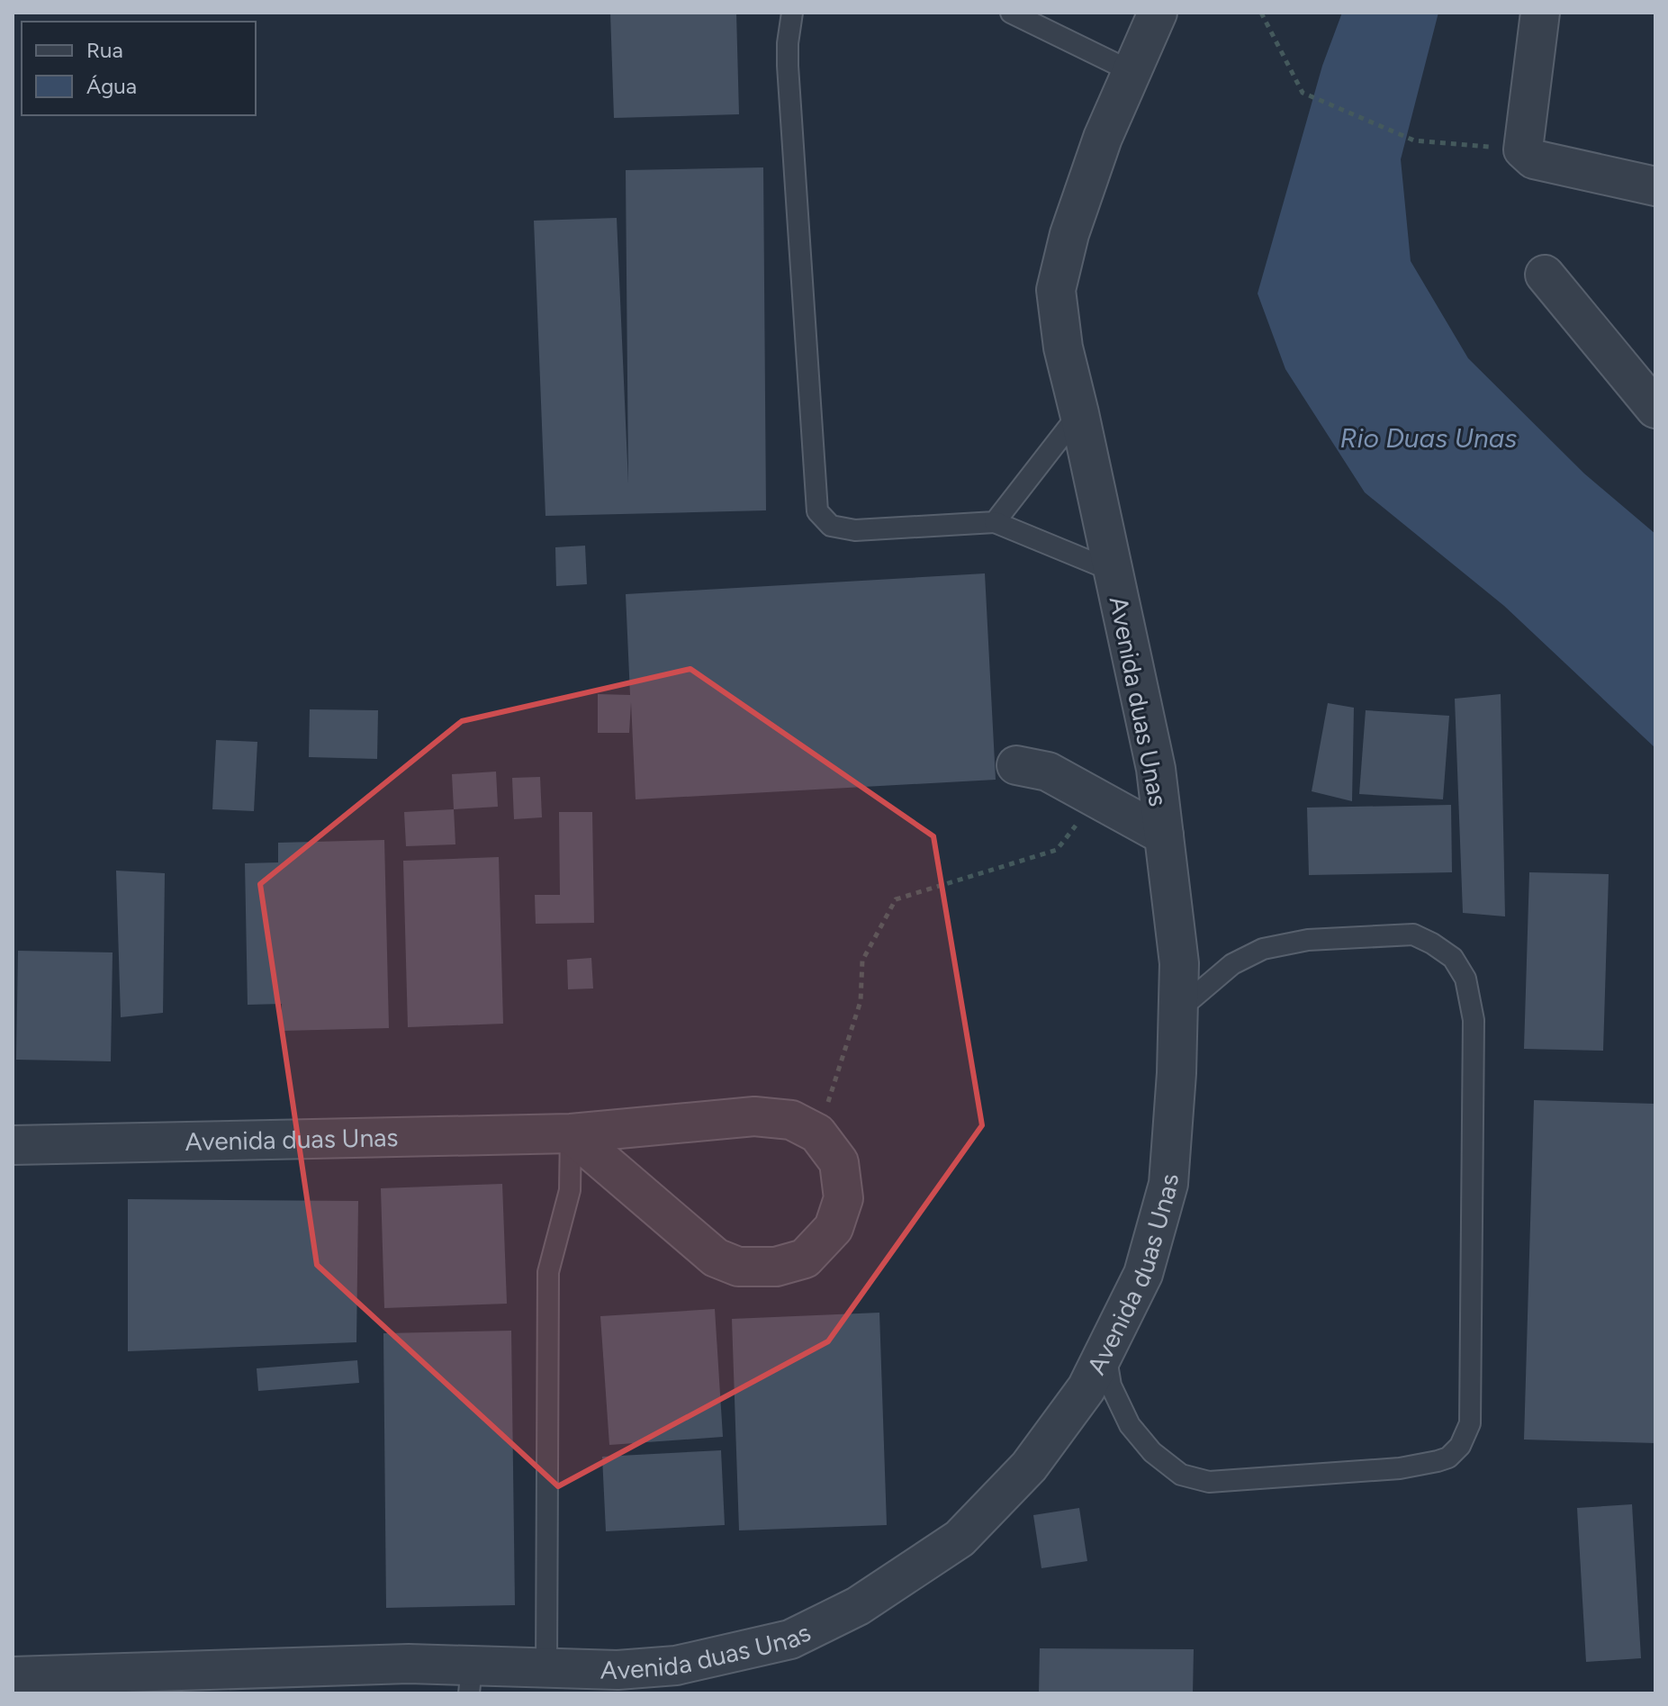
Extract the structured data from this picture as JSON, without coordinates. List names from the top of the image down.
{
  "streets": {
    "street": ["Avenida duas Unas"]
  },
  "water": ["Rio Duas Unas"],
  "legend": ["Rua", "Água"]
}
